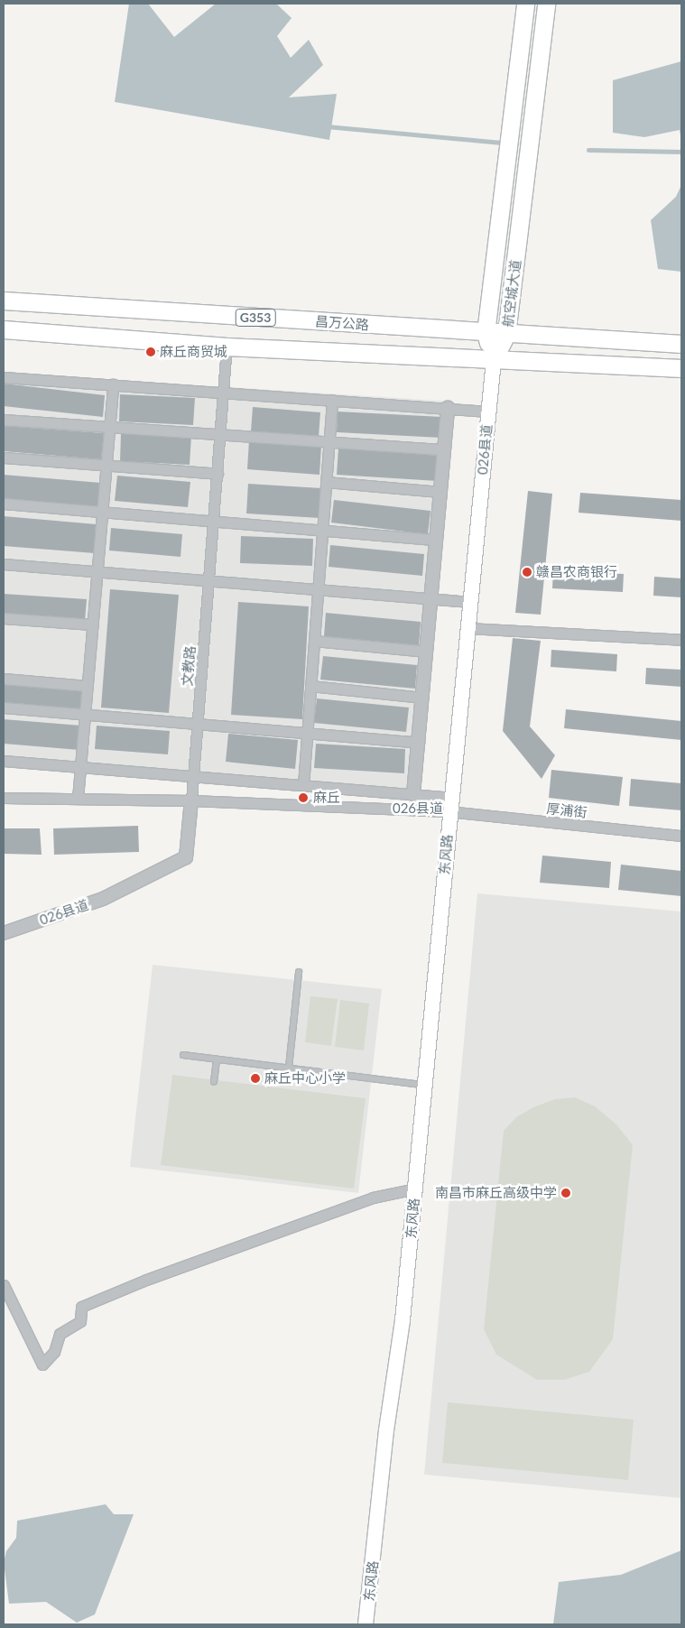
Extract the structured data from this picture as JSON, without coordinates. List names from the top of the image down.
{
  "streets": {
    "highway": ["航空城大道", "G353", "昌万公路"],
    "main road": ["026县道", "东风路"],
    "street": ["文教路", "厚浦街"]
  },
  "crossings": [
    ["航空城大道", "昌万公路"],
    ["航空城大道", "026县道"],
    ["昌万公路", "026县道"],
    ["昌万公路", "文教路"],
    ["026县道", "文教路"],
    ["026县道", "厚浦街"],
    ["026县道", "东风路"],
    ["厚浦街", "东风路"]
  ],
  "places": [
    "麻丘商贸城",
    "赣昌农商银行",
    "麻丘",
    "麻丘中心小学",
    "南昌市麻丘高级中学"
  ]
}
